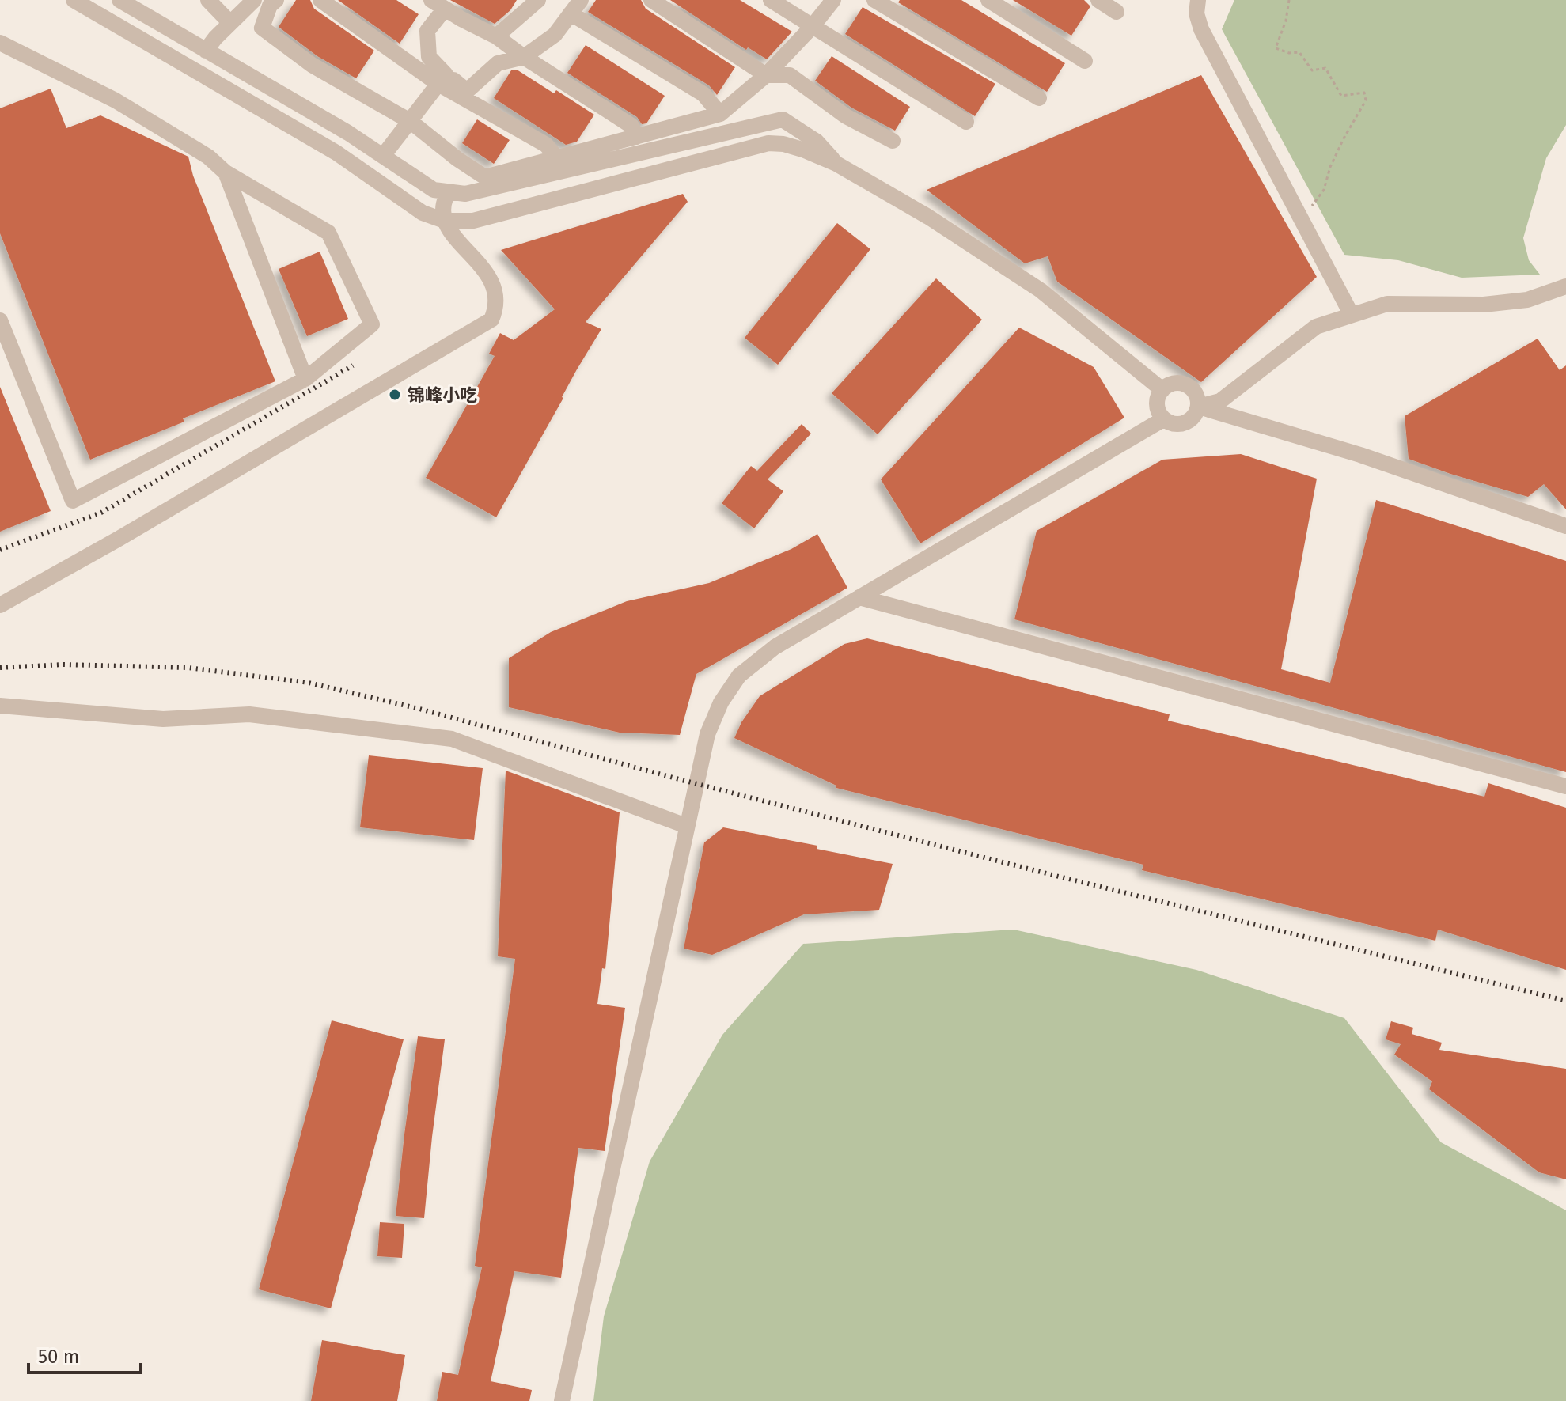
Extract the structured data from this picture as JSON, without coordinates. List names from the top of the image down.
{
  "places": ["锦峰小吃"],
  "scale_bar": "50 m"
}
